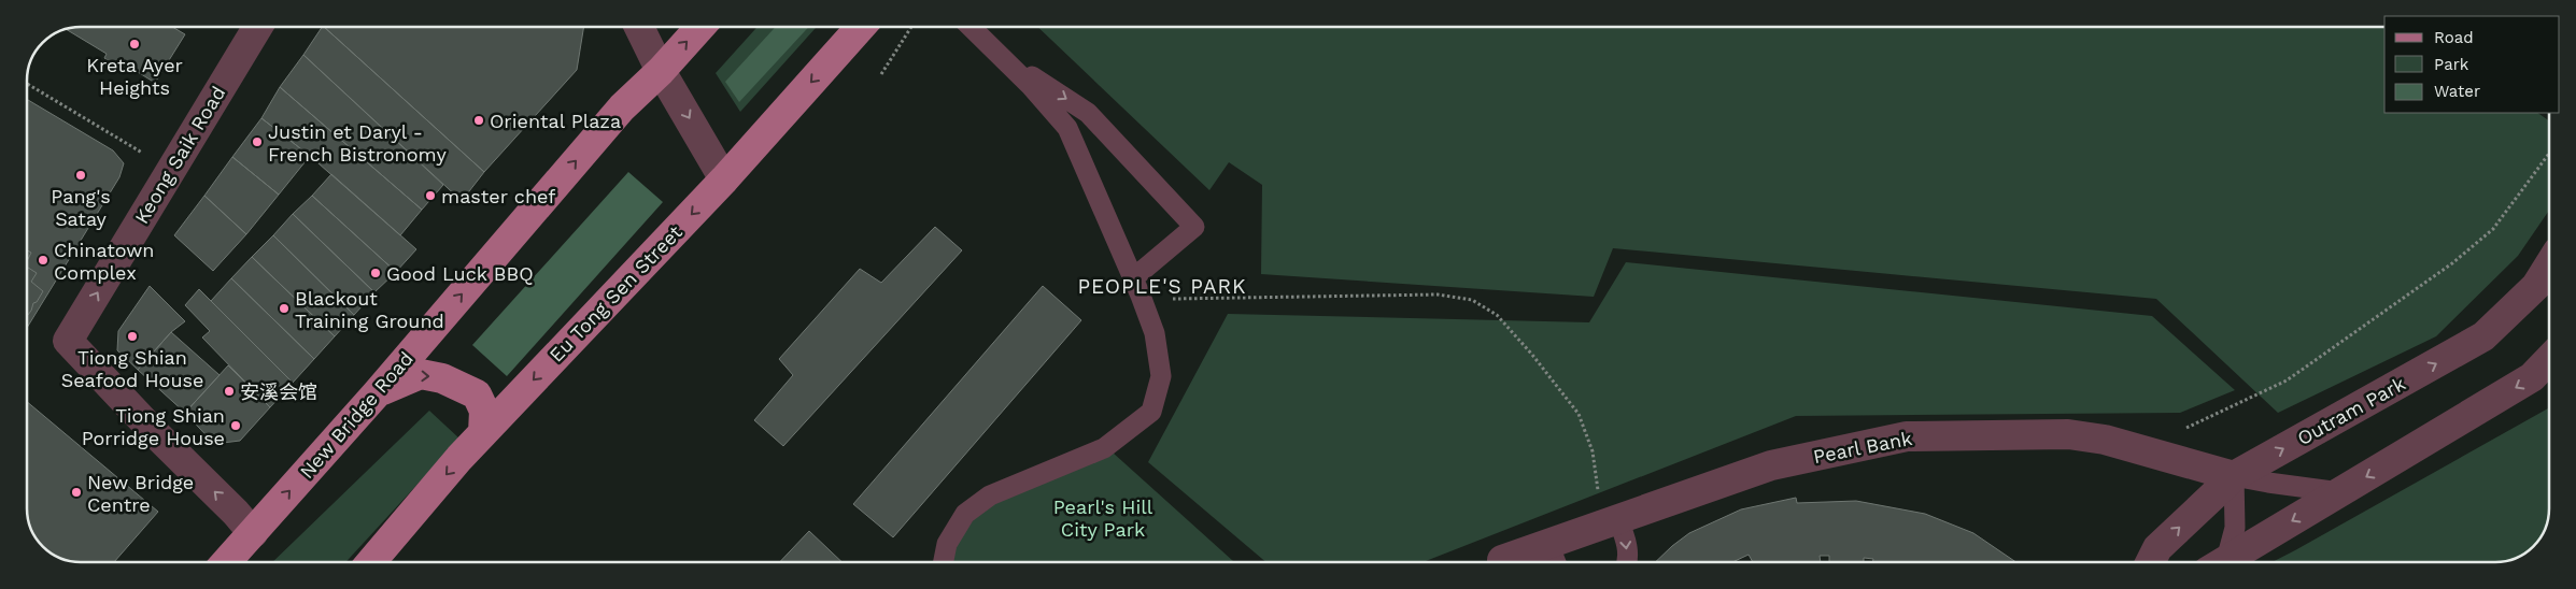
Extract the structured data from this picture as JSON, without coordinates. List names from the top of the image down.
{
  "streets": {
    "main road": ["Eu Tong Sen Street", "New Bridge Road"],
    "street": ["Keong Saik Road", "Outram Park", "Pearl Bank"]
  },
  "crossings": [
    ["Keong Saik Road", "New Bridge Road"],
    ["Outram Park", "Pearl Bank"]
  ],
  "one_way": ["Keong Saik Road", "Eu Tong Sen Street", "New Bridge Road"],
  "districts": ["PEOPLE'S PARK"],
  "parks": ["Pearl's Hill City Park"],
  "places": [
    "Kreta Ayer Heights",
    "Oriental Plaza",
    "Justin et Daryl - French Bistronomy",
    "Pang's Satay",
    "master chef",
    "Chinatown Complex",
    "Good Luck BBQ",
    "Blackout Training Ground",
    "Tiong Shian Seafood House",
    "安溪会馆",
    "Tiong Shian Porridge House",
    "New Bridge Centre"
  ],
  "legend": ["Road", "Park", "Water"]
}
